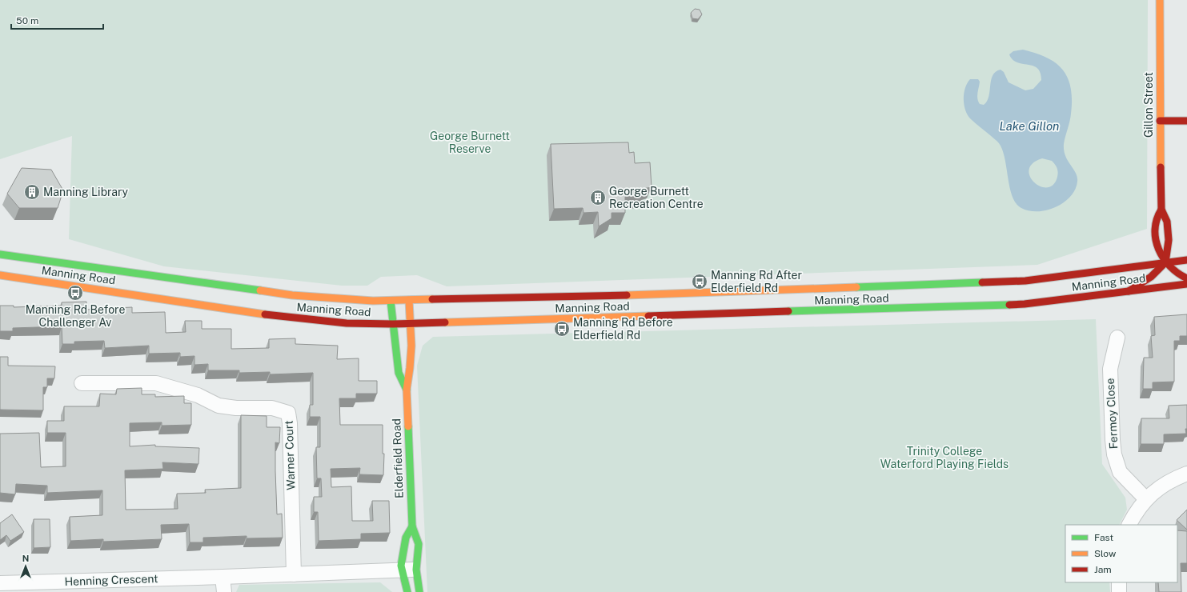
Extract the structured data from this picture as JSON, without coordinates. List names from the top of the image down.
{
  "streets": {
    "main road": ["Gillon Street", "Manning Road", "Elderfield Road"],
    "street": ["Fermoy Close", "Warner Court", "Henning Crescent"]
  },
  "crossings": [
    ["Gillon Street", "Manning Road"],
    ["Manning Road", "Elderfield Road"],
    ["Warner Court", "Henning Crescent"],
    ["Elderfield Road", "Henning Crescent"]
  ],
  "water": ["Lake Gillon"],
  "parks": ["George Burnett Reserve", "Trinity College Waterford Playing Fields"],
  "places": {
    "building": ["Manning Library", "George Burnett Recreation Centre"],
    "bus stop": ["Manning Rd After Elderfield Rd", "Manning Rd Before Challenger Av", "Manning Rd Before Elderfield Rd"]
  },
  "legend": ["Fast", "Slow", "Jam"],
  "scale_bar": "50 m",
  "north": "top"
}
